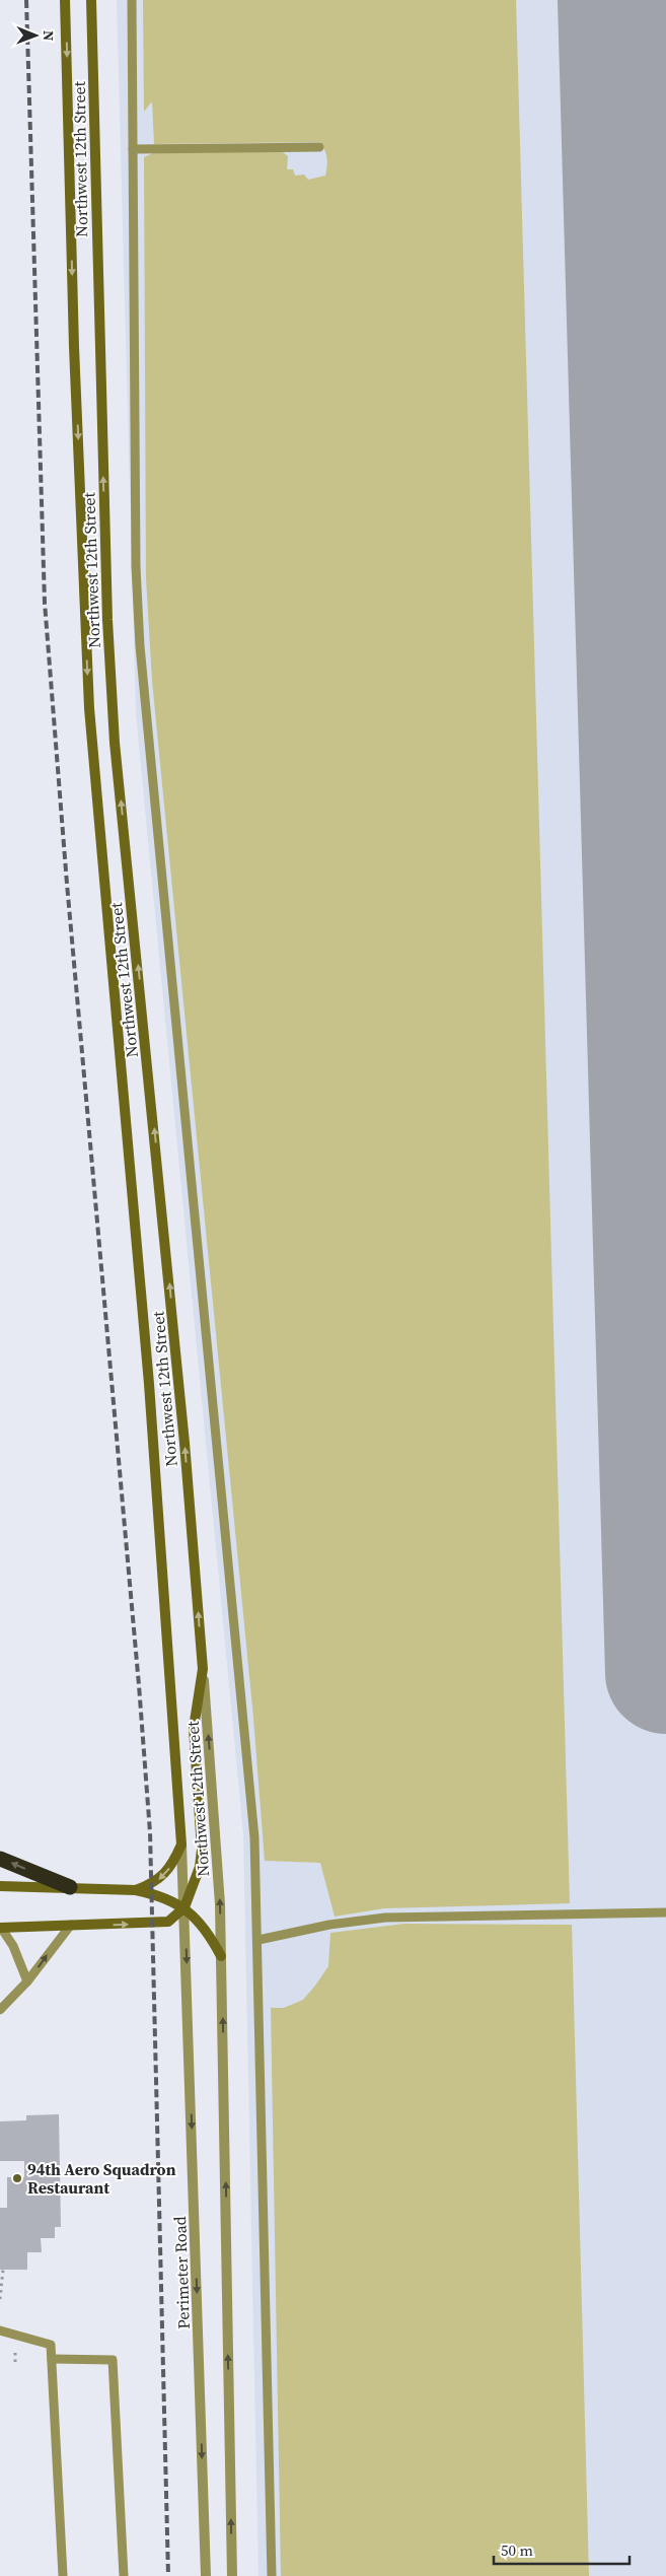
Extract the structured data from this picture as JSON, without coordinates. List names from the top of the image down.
{
  "streets": {
    "main road": ["Northwest 12th Street"],
    "street": ["Perimeter Road"]
  },
  "crossings": [
    ["Northwest 12th Street", "Perimeter Road"]
  ],
  "places": ["94th Aero Squadron Restaurant"],
  "scale_bar": "50 m",
  "north": "right"
}
